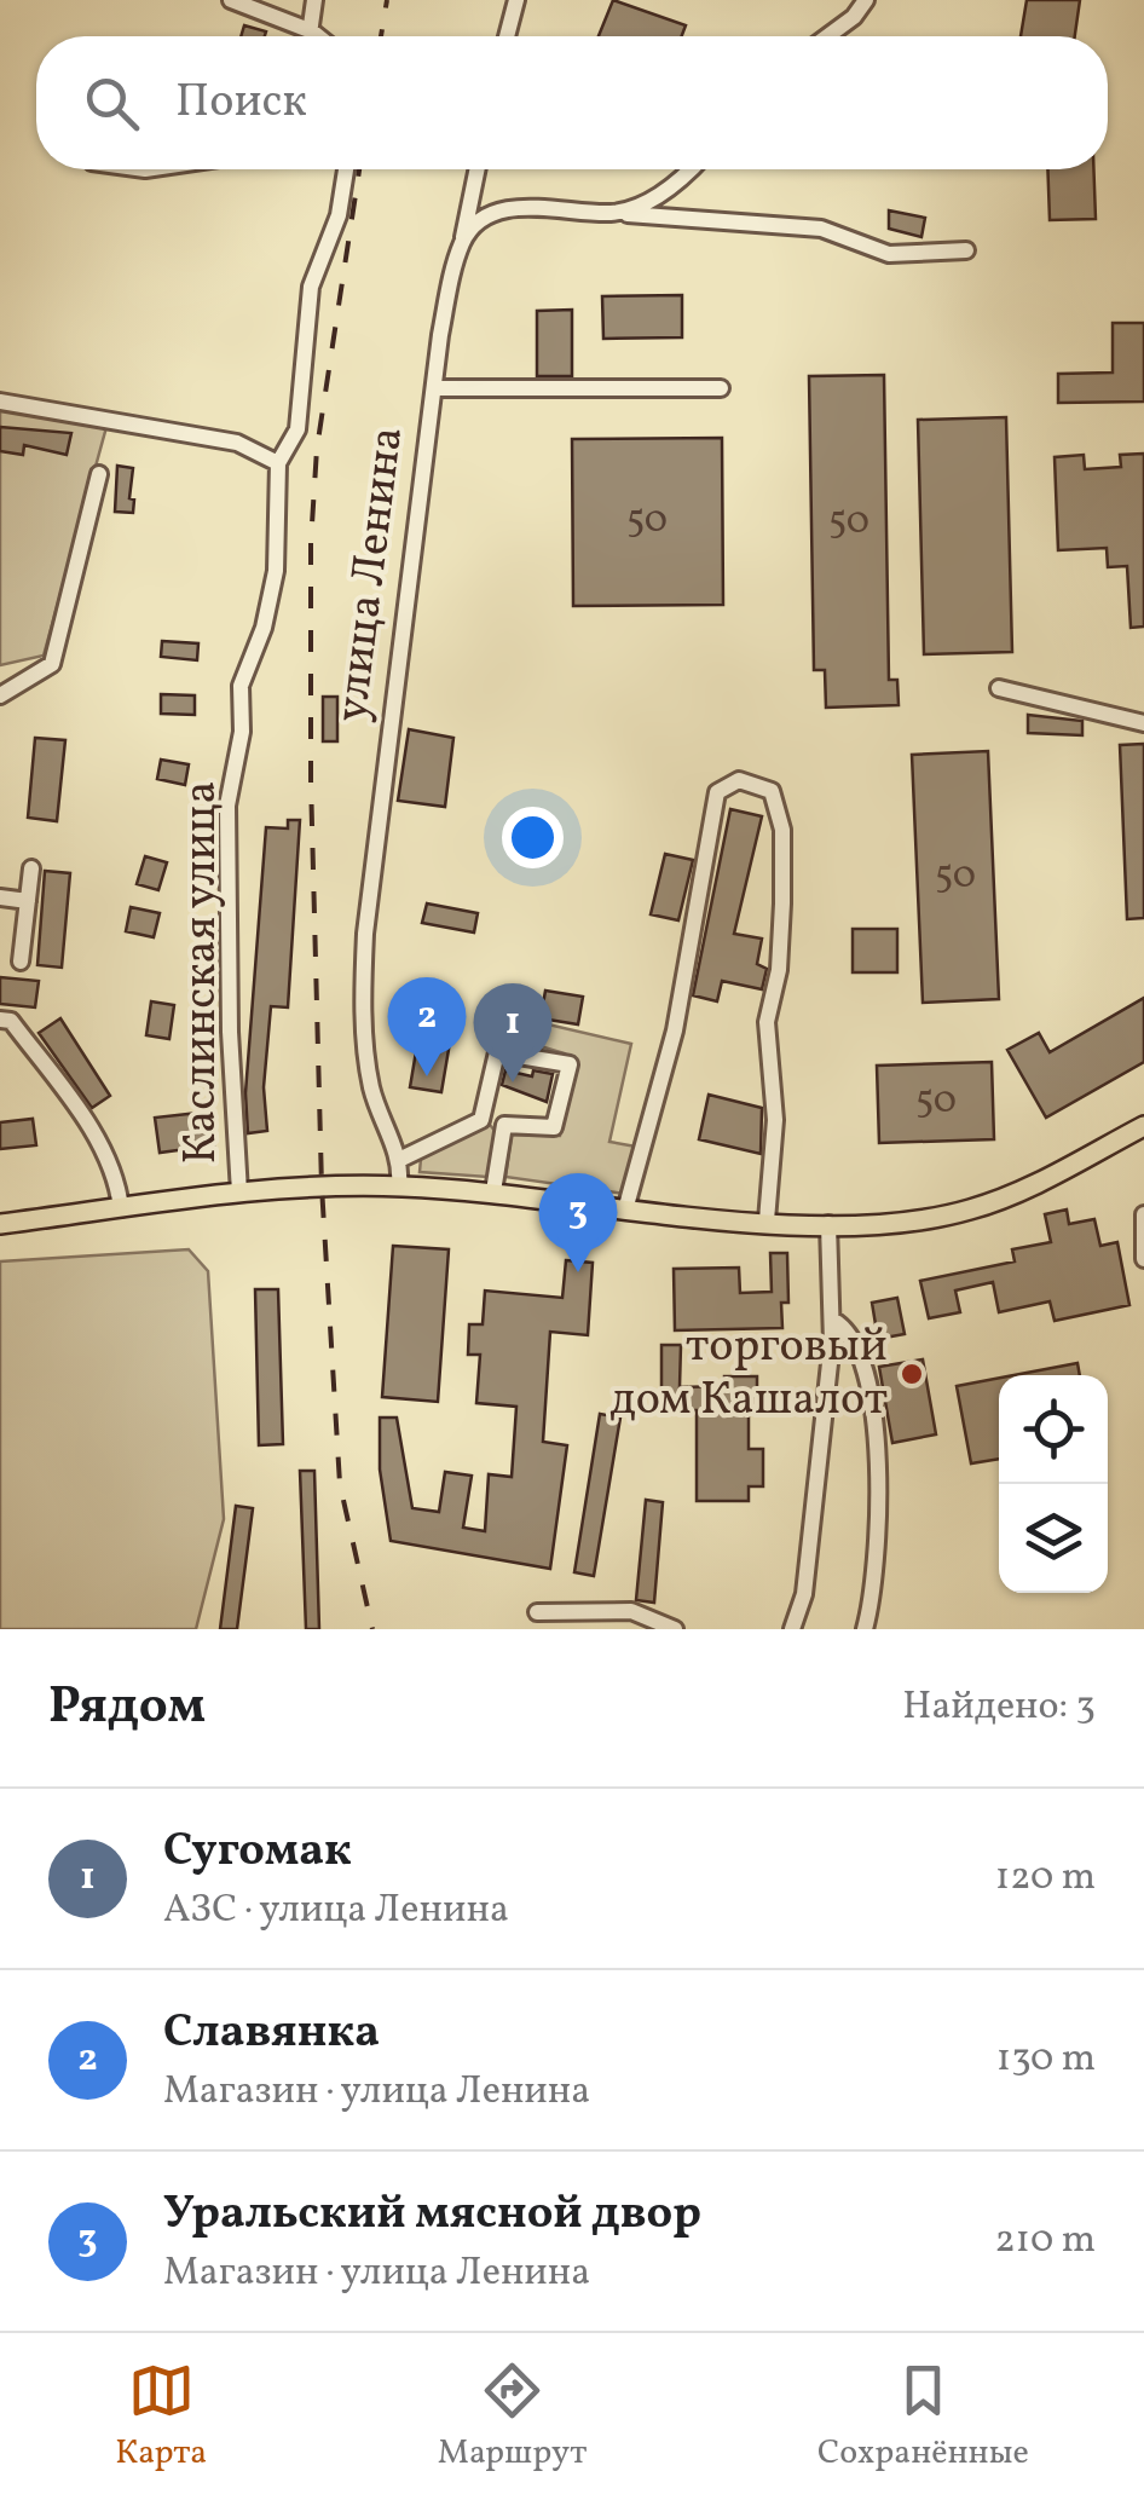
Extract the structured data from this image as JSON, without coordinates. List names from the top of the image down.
{
  "streets": {
    "street": ["улица Ленина", "Каслинская улица"]
  },
  "places": ["торговый дом Кашалот"],
  "house_numbers": [
    "50",
    "50",
    "50",
    "50"
  ],
  "page": {
    "search": "Поиск",
    "pins": ["2", "1", "3"],
    "heading": ["Рядом", "Найдено: 3"],
    "list": [
      {
        "mark": "1",
        "name": "Сугомак",
        "note": "АЗС · улица Ленина",
        "value": "120 m"
      },
      {
        "mark": "2",
        "name": "Славянка",
        "note": "Магазин · улица Ленина",
        "value": "130 m"
      },
      {
        "mark": "3",
        "name": "Уральский мясной двор",
        "note": "Магазин · улица Ленина",
        "value": "210 m"
      }
    ],
    "nav": ["Карта", "Маршрут", "Сохранённые"]
  }
}
